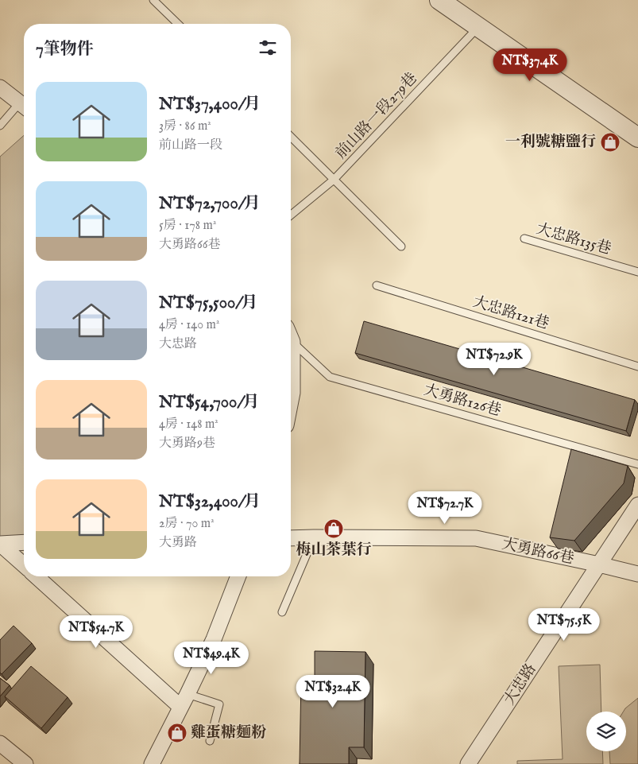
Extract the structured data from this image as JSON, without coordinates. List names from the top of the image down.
{
  "streets": {
    "street": ["大勇路66巷", "大忠路"],
    "lane": [
      "前山路一段279巷",
      "大忠路135巷",
      "大忠路121巷",
      "大勇路126巷"
    ]
  },
  "crossings": [
    ["大勇路66巷", "大忠路"]
  ],
  "places": {
    "shop": ["一利號糖鹽行", "梅山茶葉行", "雞蛋糖麵粉"]
  },
  "page": {
    "heading": "7筆物件",
    "price": [
      "NT$37.4K",
      "NT$72.9K",
      "NT$72.7K",
      "NT$75.5K",
      "NT$54.7K",
      "NT$49.4K",
      "NT$32.4K"
    ],
    "list": [
      {
        "name": "NT$37,400/月",
        "note": "3房 · 86 m² · 前山路一段"
      },
      {
        "name": "NT$72,700/月",
        "note": "5房 · 178 m² · 大勇路66巷"
      },
      {
        "name": "NT$75,500/月",
        "note": "4房 · 140 m² · 大忠路"
      },
      {
        "name": "NT$54,700/月",
        "note": "4房 · 148 m² · 大勇路9巷"
      },
      {
        "name": "NT$32,400/月",
        "note": "2房 · 70 m² · 大勇路"
      }
    ]
  }
}
